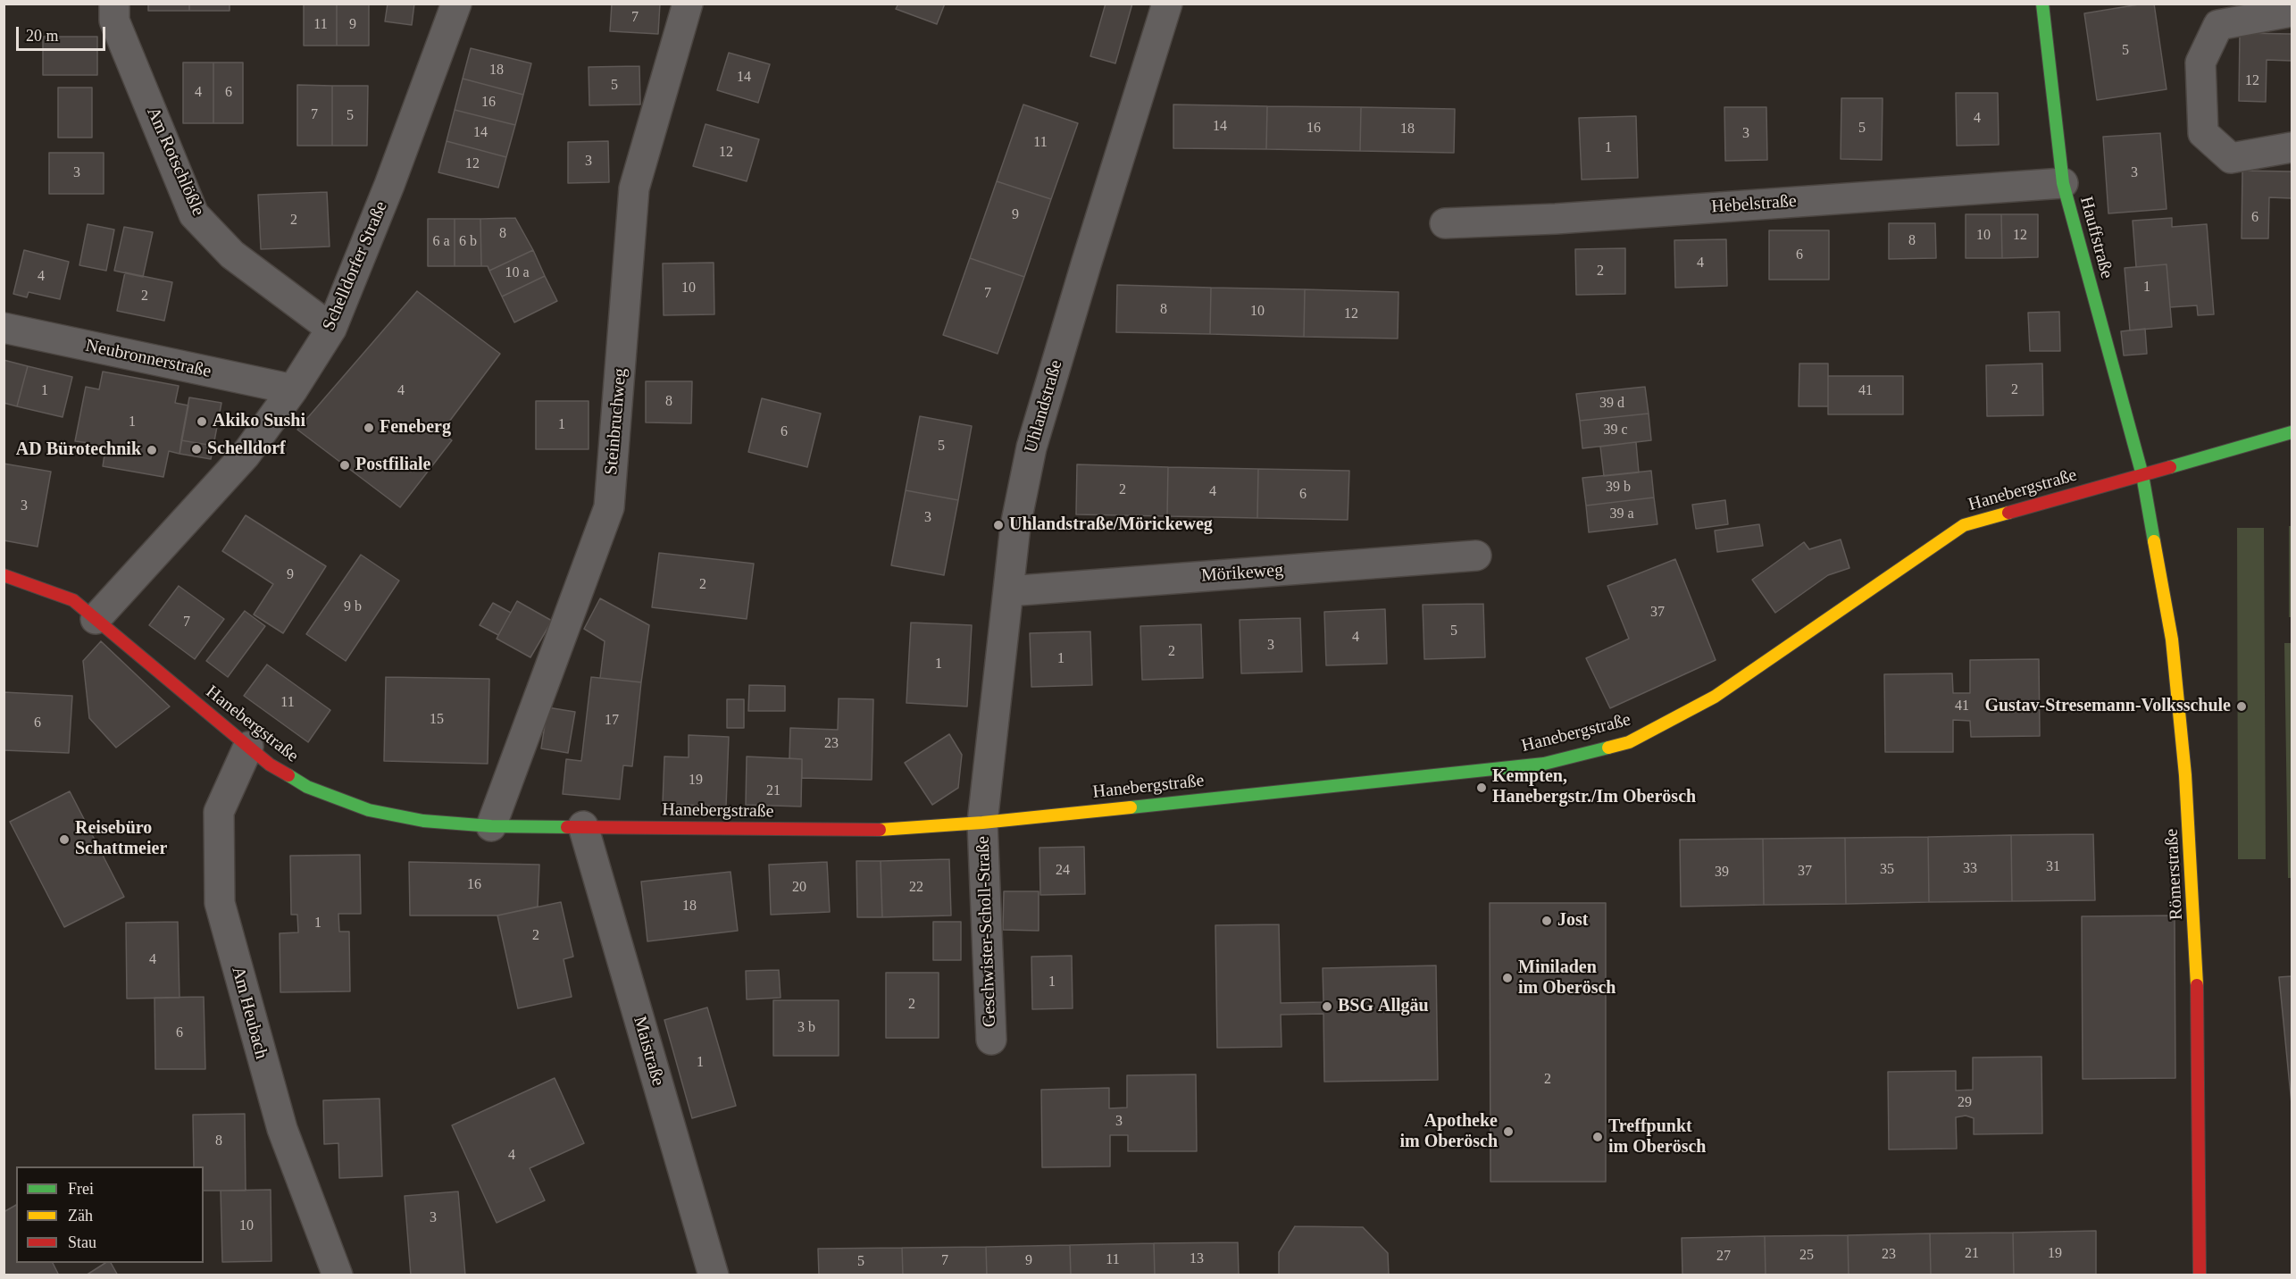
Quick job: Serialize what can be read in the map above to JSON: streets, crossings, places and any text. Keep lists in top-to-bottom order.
{
  "streets": {
    "street": [
      "Am Rotschlößle",
      "Hebelstraße",
      "Hauffstraße",
      "Schelldorfer Straße",
      "Neubronnerstraße",
      "Uhlandstraße",
      "Steinbruchweg",
      "Hanebergstraße",
      "Mörikeweg",
      "Römerstraße",
      "Geschwister-Scholl-Straße",
      "Am Heubach",
      "Maistraße"
    ]
  },
  "crossings": [
    ["Am Rotschlößle", "Schelldorfer Straße"],
    ["Hebelstraße", "Hauffstraße"],
    ["Hauffstraße", "Hanebergstraße"],
    ["Hauffstraße", "Römerstraße"],
    ["Schelldorfer Straße", "Neubronnerstraße"],
    ["Schelldorfer Straße", "Hanebergstraße"],
    ["Uhlandstraße", "Hanebergstraße"],
    ["Uhlandstraße", "Mörikeweg"],
    ["Uhlandstraße", "Geschwister-Scholl-Straße"],
    ["Steinbruchweg", "Hanebergstraße"],
    ["Hanebergstraße", "Römerstraße"],
    ["Hanebergstraße", "Geschwister-Scholl-Straße"],
    ["Hanebergstraße", "Am Heubach"],
    ["Hanebergstraße", "Maistraße"]
  ],
  "places": [
    "Akiko Sushi",
    "Feneberg",
    "Schelldorf",
    "AD Bürotechnik",
    "Postfiliale",
    "Uhlandstraße/Mörickeweg",
    "Gustav-Stresemann-Volksschule",
    "Kempten, Hanebergstr./Im Oberösch",
    "Reisebüro Schattmeier",
    "Jost",
    "Miniladen im Oberösch",
    "BSG Allgäu",
    "Apotheke im Oberösch",
    "Treffpunkt im Oberösch"
  ],
  "house_numbers": [
    "7",
    "11",
    "9",
    "5",
    "18",
    "14",
    "12",
    "5",
    "4",
    "6",
    "16",
    "7",
    "5",
    "4",
    "14",
    "16",
    "5",
    "18",
    "14",
    "3",
    "11",
    "1",
    "12",
    "3",
    "12",
    "3",
    "3",
    "9",
    "6",
    "2",
    "8",
    "10",
    "12",
    "8",
    "6 a",
    "6 b",
    "6",
    "4",
    "2",
    "10 a",
    "4",
    "1",
    "10",
    "7",
    "2",
    "8",
    "10",
    "12",
    "2",
    "1",
    "4",
    "41",
    "8",
    "39 d",
    "1",
    "1",
    "39 c",
    "6",
    "5",
    "39 b",
    "2",
    "4",
    "6",
    "3",
    "39 a",
    "3",
    "9",
    "2",
    "9 b",
    "37",
    "7",
    "5",
    "4",
    "3",
    "2",
    "1",
    "1",
    "11",
    "41",
    "15",
    "17",
    "6",
    "23",
    "19",
    "21",
    "31",
    "33",
    "35",
    "24",
    "37",
    "39",
    "16",
    "20",
    "22",
    "18",
    "1",
    "2",
    "4",
    "1",
    "2",
    "3 b",
    "6",
    "1",
    "2",
    "29",
    "3",
    "8",
    "4",
    "3",
    "10",
    "21",
    "19",
    "23",
    "25",
    "27",
    "13",
    "11",
    "7",
    "9",
    "5"
  ],
  "legend": ["Frei", "Zäh", "Stau"],
  "scale_bar": "20 m"
}
